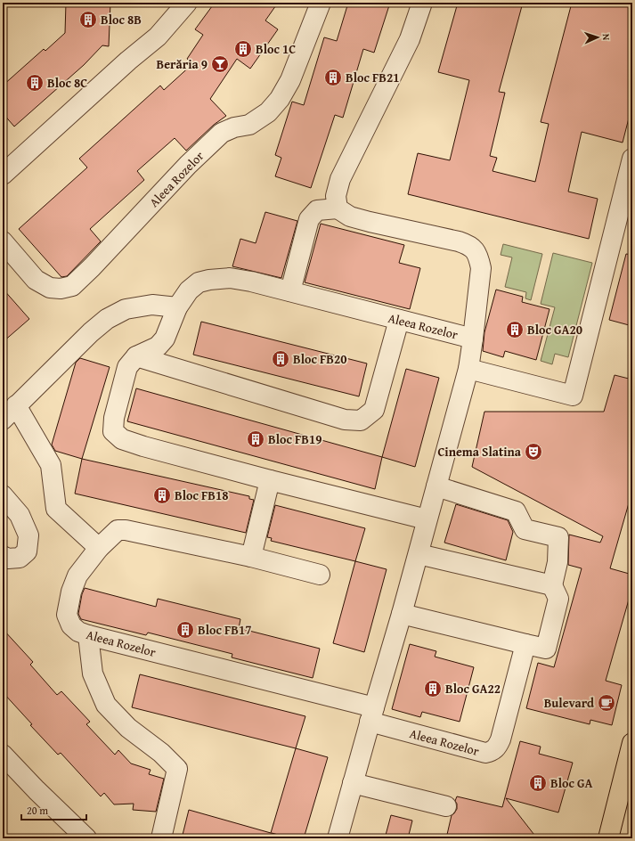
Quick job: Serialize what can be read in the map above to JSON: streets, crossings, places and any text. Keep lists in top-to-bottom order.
{
  "streets": {
    "street": ["Aleea Rozelor"]
  },
  "places": {
    "building": [
      "Bloc 8B",
      "Bloc 1C",
      "Bloc FB21",
      "Bloc 8C",
      "Bloc GA20",
      "Bloc FB20",
      "Bloc FB19",
      "Bloc FB18",
      "Bloc FB17",
      "Bloc GA22",
      "Bloc GA"
    ],
    "bar": ["Berăria 9"],
    "theatre": ["Cinema Slatina"],
    "cafe": ["Bulevard"]
  },
  "scale_bar": "20 m",
  "north": "right"
}
